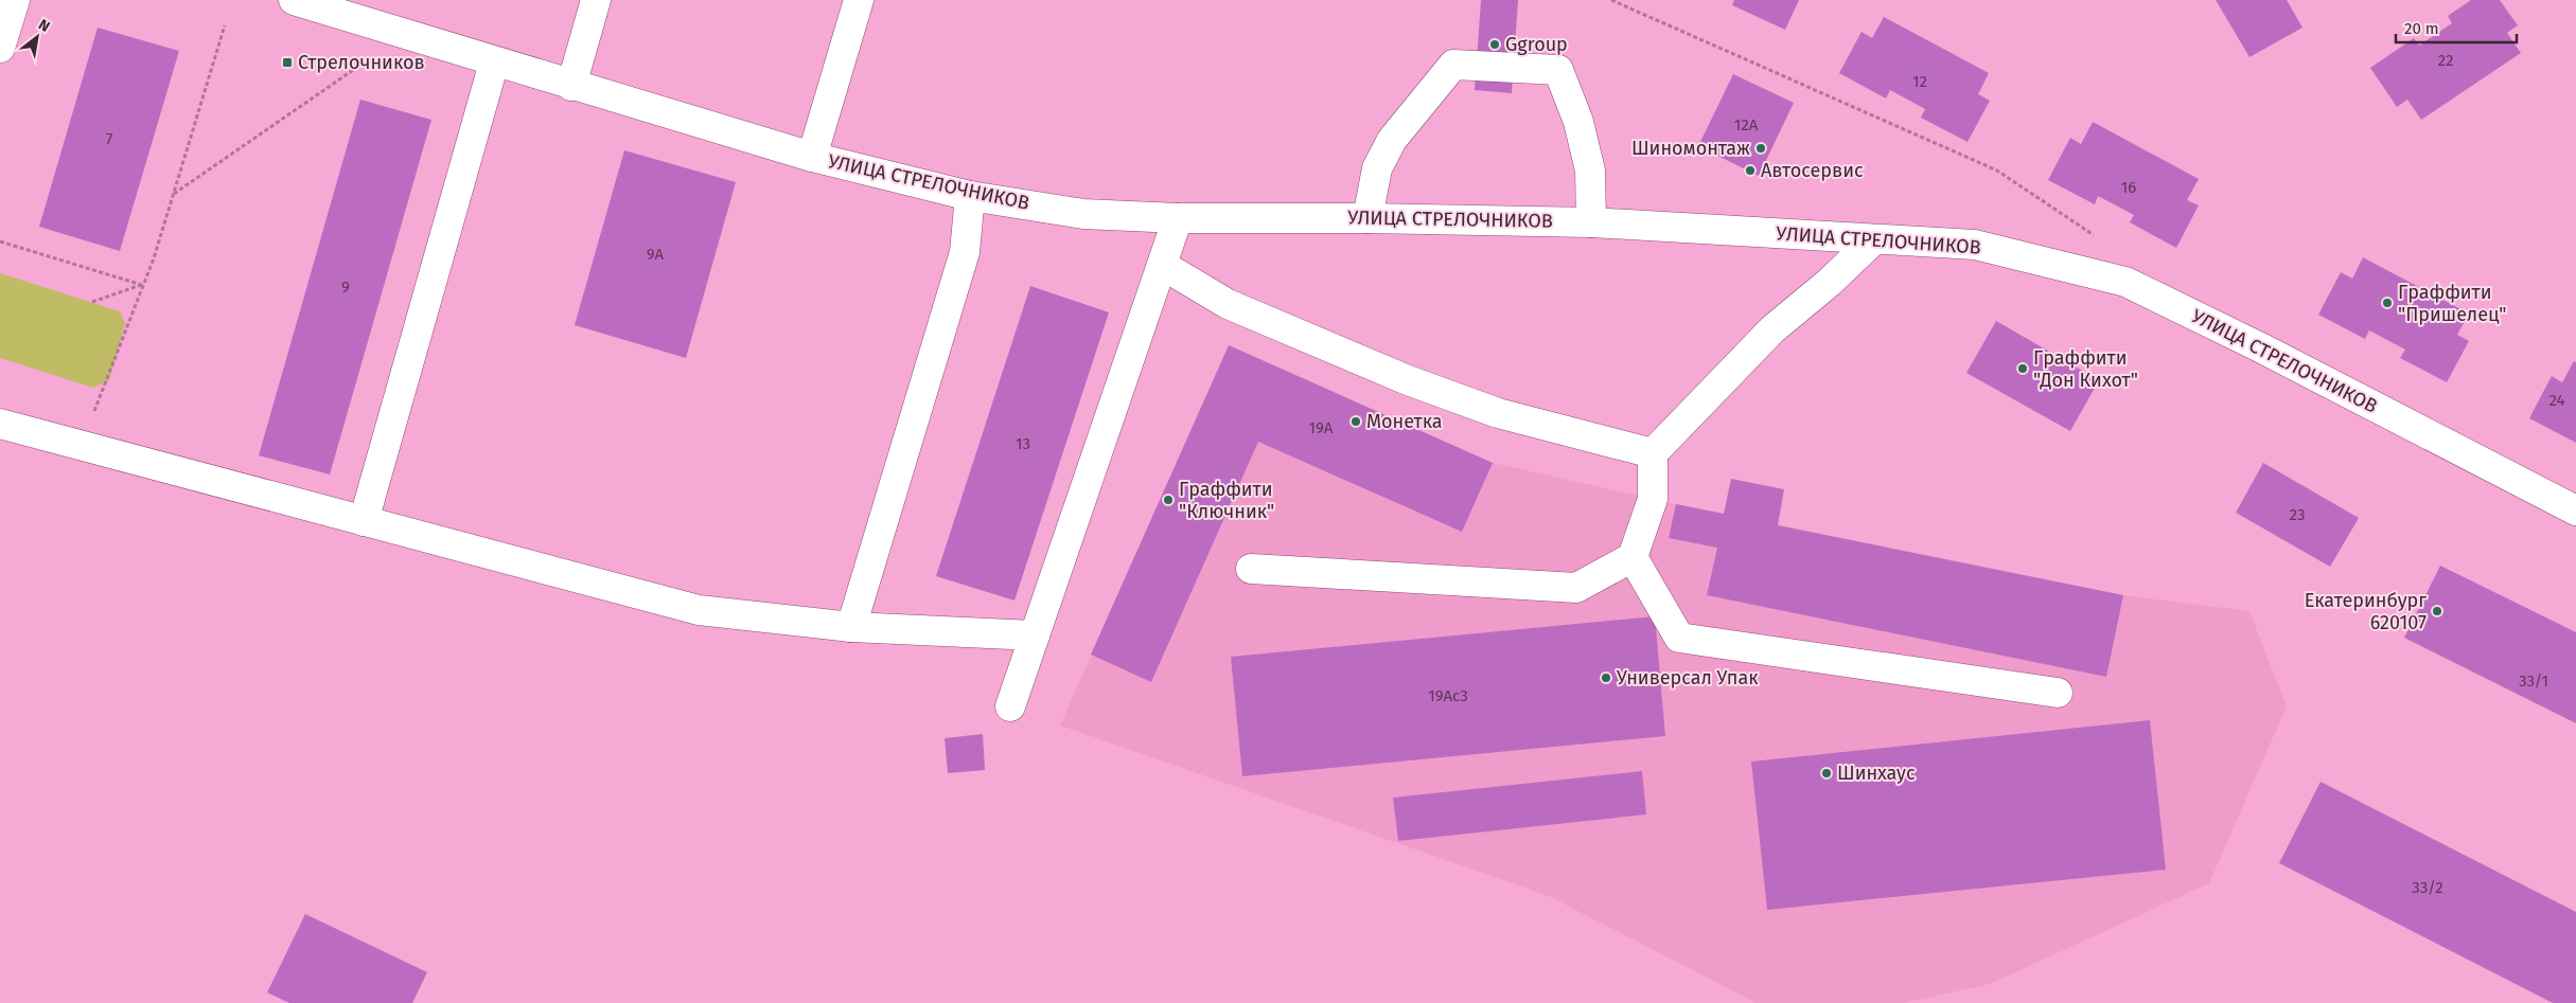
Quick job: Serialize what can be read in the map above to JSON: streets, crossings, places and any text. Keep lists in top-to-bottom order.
{
  "streets": {
    "main road": ["УЛИЦА СТРЕЛОЧНИКОВ"]
  },
  "places": {
    "other": [
      "Ggroup",
      "Шиномонтаж",
      "Автосервис",
      "Граффити \"Пришелец\"",
      "Граффити \"Дон Кихот\"",
      "Монетка",
      "Граффити \"Ключник\"",
      "Екатеринбург 620107",
      "Универсал Упак",
      "Шинхаус"
    ],
    "transit": ["Стрелочников"]
  },
  "house_numbers": [
    "22",
    "12",
    "12А",
    "7",
    "16",
    "9А",
    "9",
    "24",
    "19А",
    "13",
    "23",
    "33/1",
    "19Ас3",
    "33/2"
  ],
  "scale_bar": "20 m",
  "north": "top right"
}
